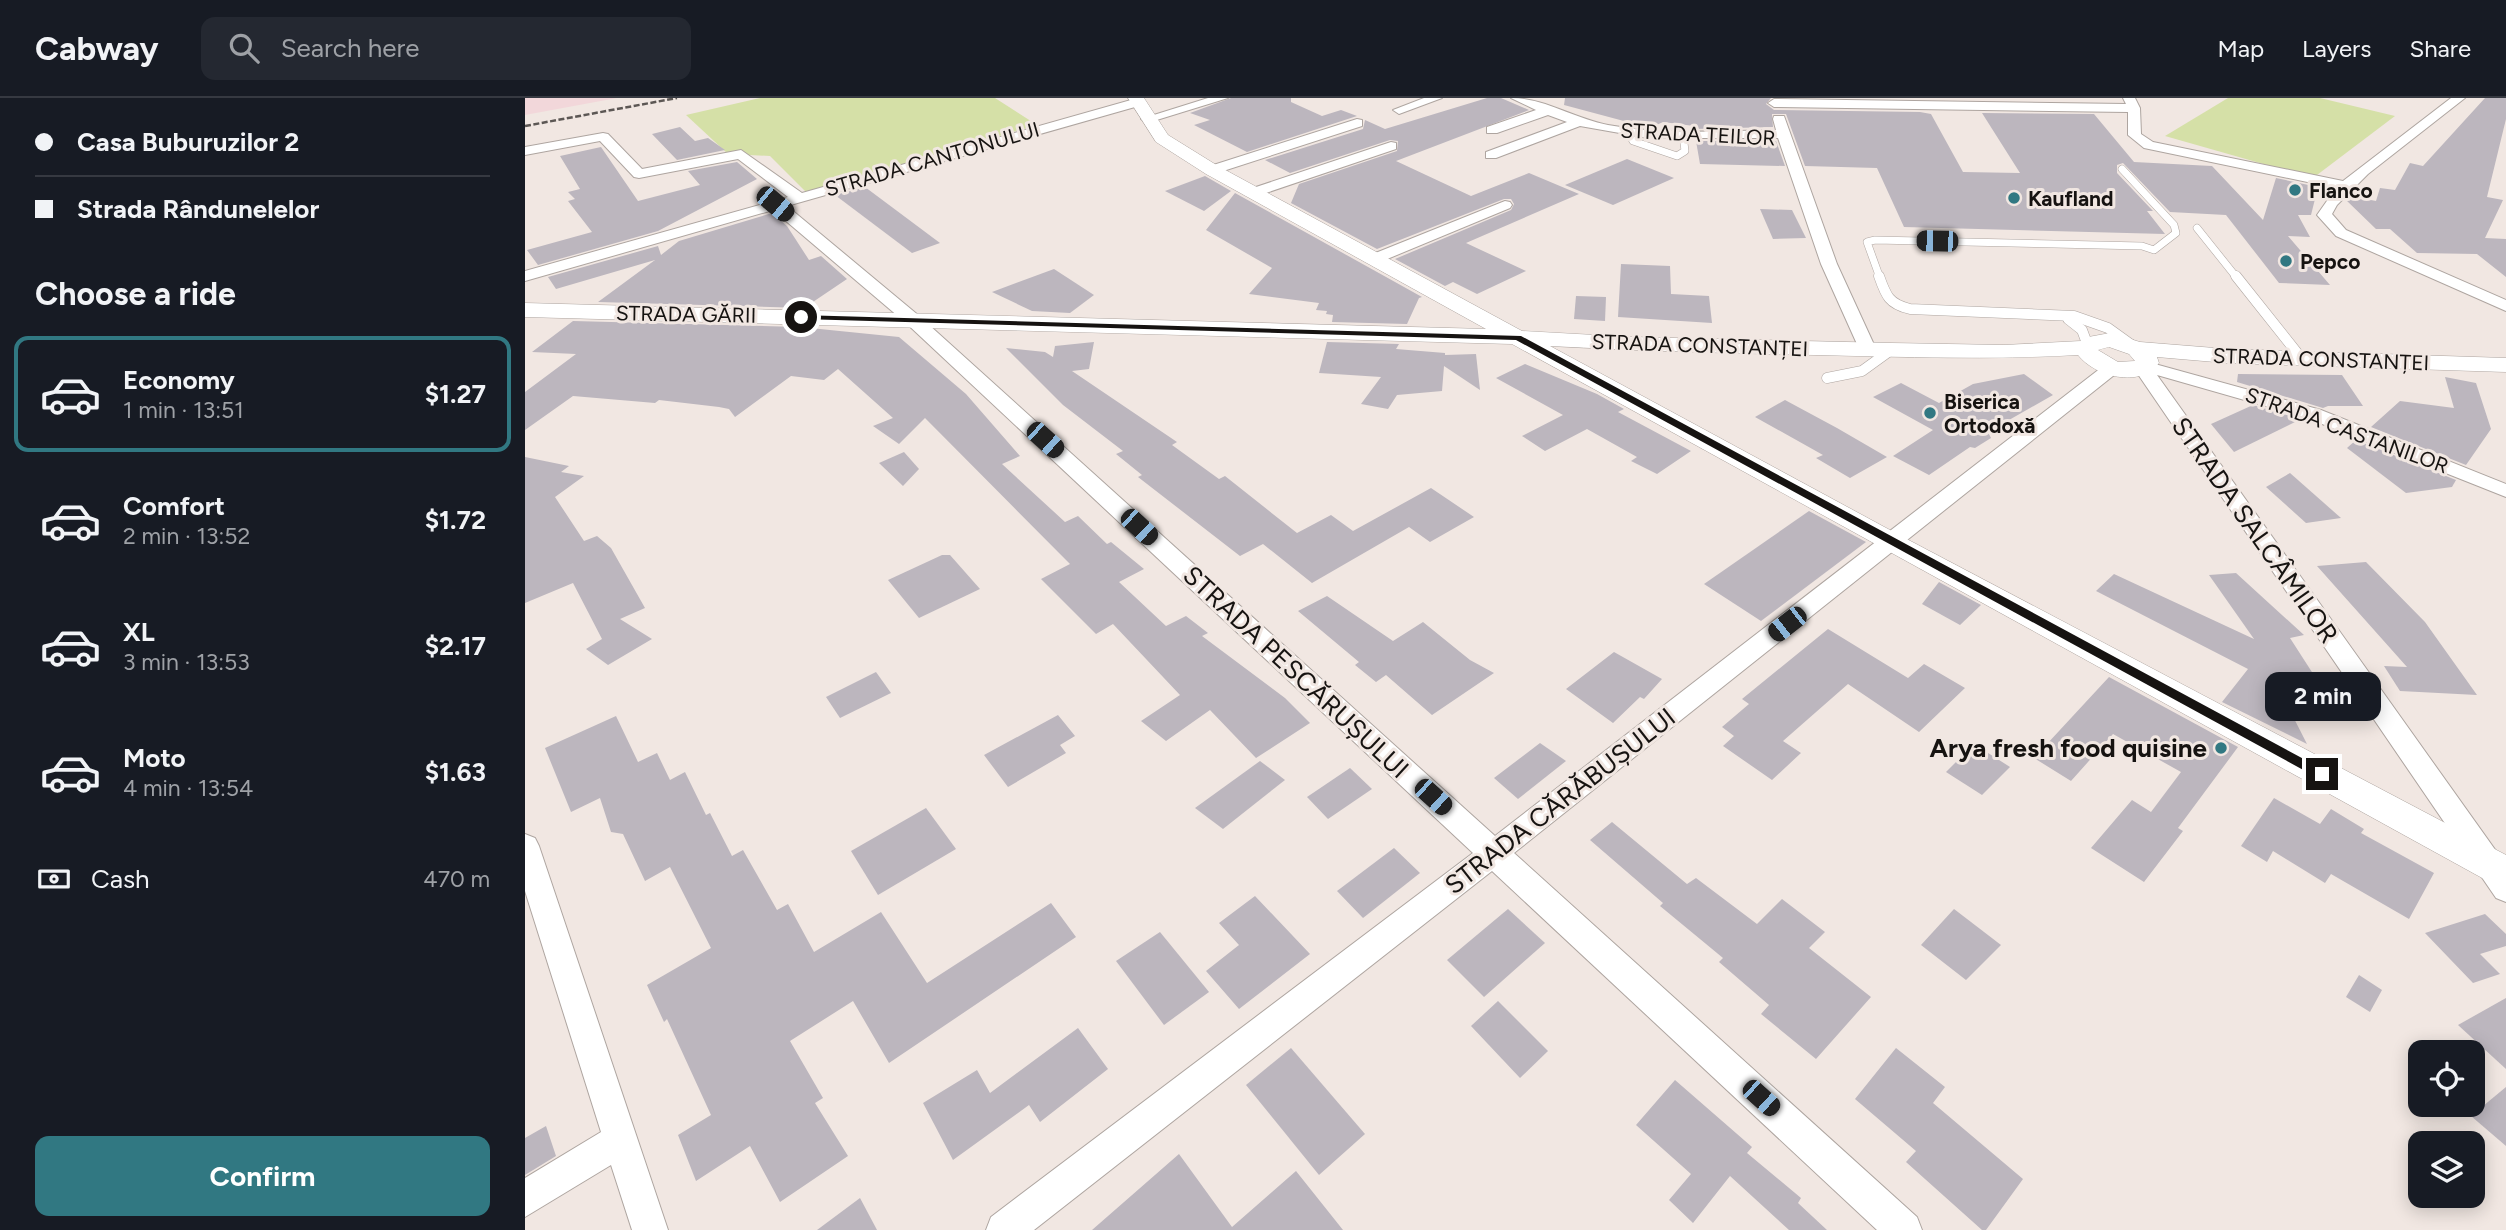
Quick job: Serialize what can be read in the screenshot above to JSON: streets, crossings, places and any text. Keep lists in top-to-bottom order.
{
  "streets": {
    "street": [
      "STRADA TEILOR",
      "STRADA CANTONULUI",
      "STRADA GĂRII",
      "STRADA CONSTANȚEI",
      "STRADA CASTANILOR",
      "STRADA SALCÂMILOR",
      "STRADA PESCĂRUȘULUI",
      "STRADA CĂRĂBUȘULUI"
    ]
  },
  "crossings": [
    ["STRADA TEILOR", "STRADA CONSTANȚEI"],
    ["STRADA CANTONULUI", "STRADA CONSTANȚEI"],
    ["STRADA CANTONULUI", "STRADA PESCĂRUȘULUI"],
    ["STRADA GĂRII", "STRADA CONSTANȚEI"],
    ["STRADA GĂRII", "STRADA PESCĂRUȘULUI"],
    ["STRADA CONSTANȚEI", "STRADA CASTANILOR"],
    ["STRADA CONSTANȚEI", "STRADA SALCÂMILOR"],
    ["STRADA CONSTANȚEI", "STRADA CĂRĂBUȘULUI"],
    ["STRADA CASTANILOR", "STRADA SALCÂMILOR"],
    ["STRADA PESCĂRUȘULUI", "STRADA CĂRĂBUȘULUI"]
  ],
  "places": [
    "Flanco",
    "Kaufland",
    "Pepco",
    "Biserica Ortodoxă",
    "Arya fresh food quisine"
  ],
  "page": {
    "header": "Cabway",
    "search": "Search here",
    "nav": ["Map", "Layers", "Share"],
    "banner": ["Casa Buburuzilor 2", "Strada Rândunelelor"],
    "heading": "Choose a ride",
    "list": [
      {
        "name": "Economy",
        "note": "1 min · 13:51",
        "value": "$1.27"
      },
      {
        "name": "Comfort",
        "note": "2 min · 13:52",
        "value": "$1.72"
      },
      {
        "name": "XL",
        "note": "3 min · 13:53",
        "value": "$2.17"
      },
      {
        "name": "Moto",
        "note": "4 min · 13:54",
        "value": "$1.63"
      }
    ],
    "bubble": "2 min",
    "pay": ["Cash", "470 m"],
    "buttons": "Confirm"
  }
}
